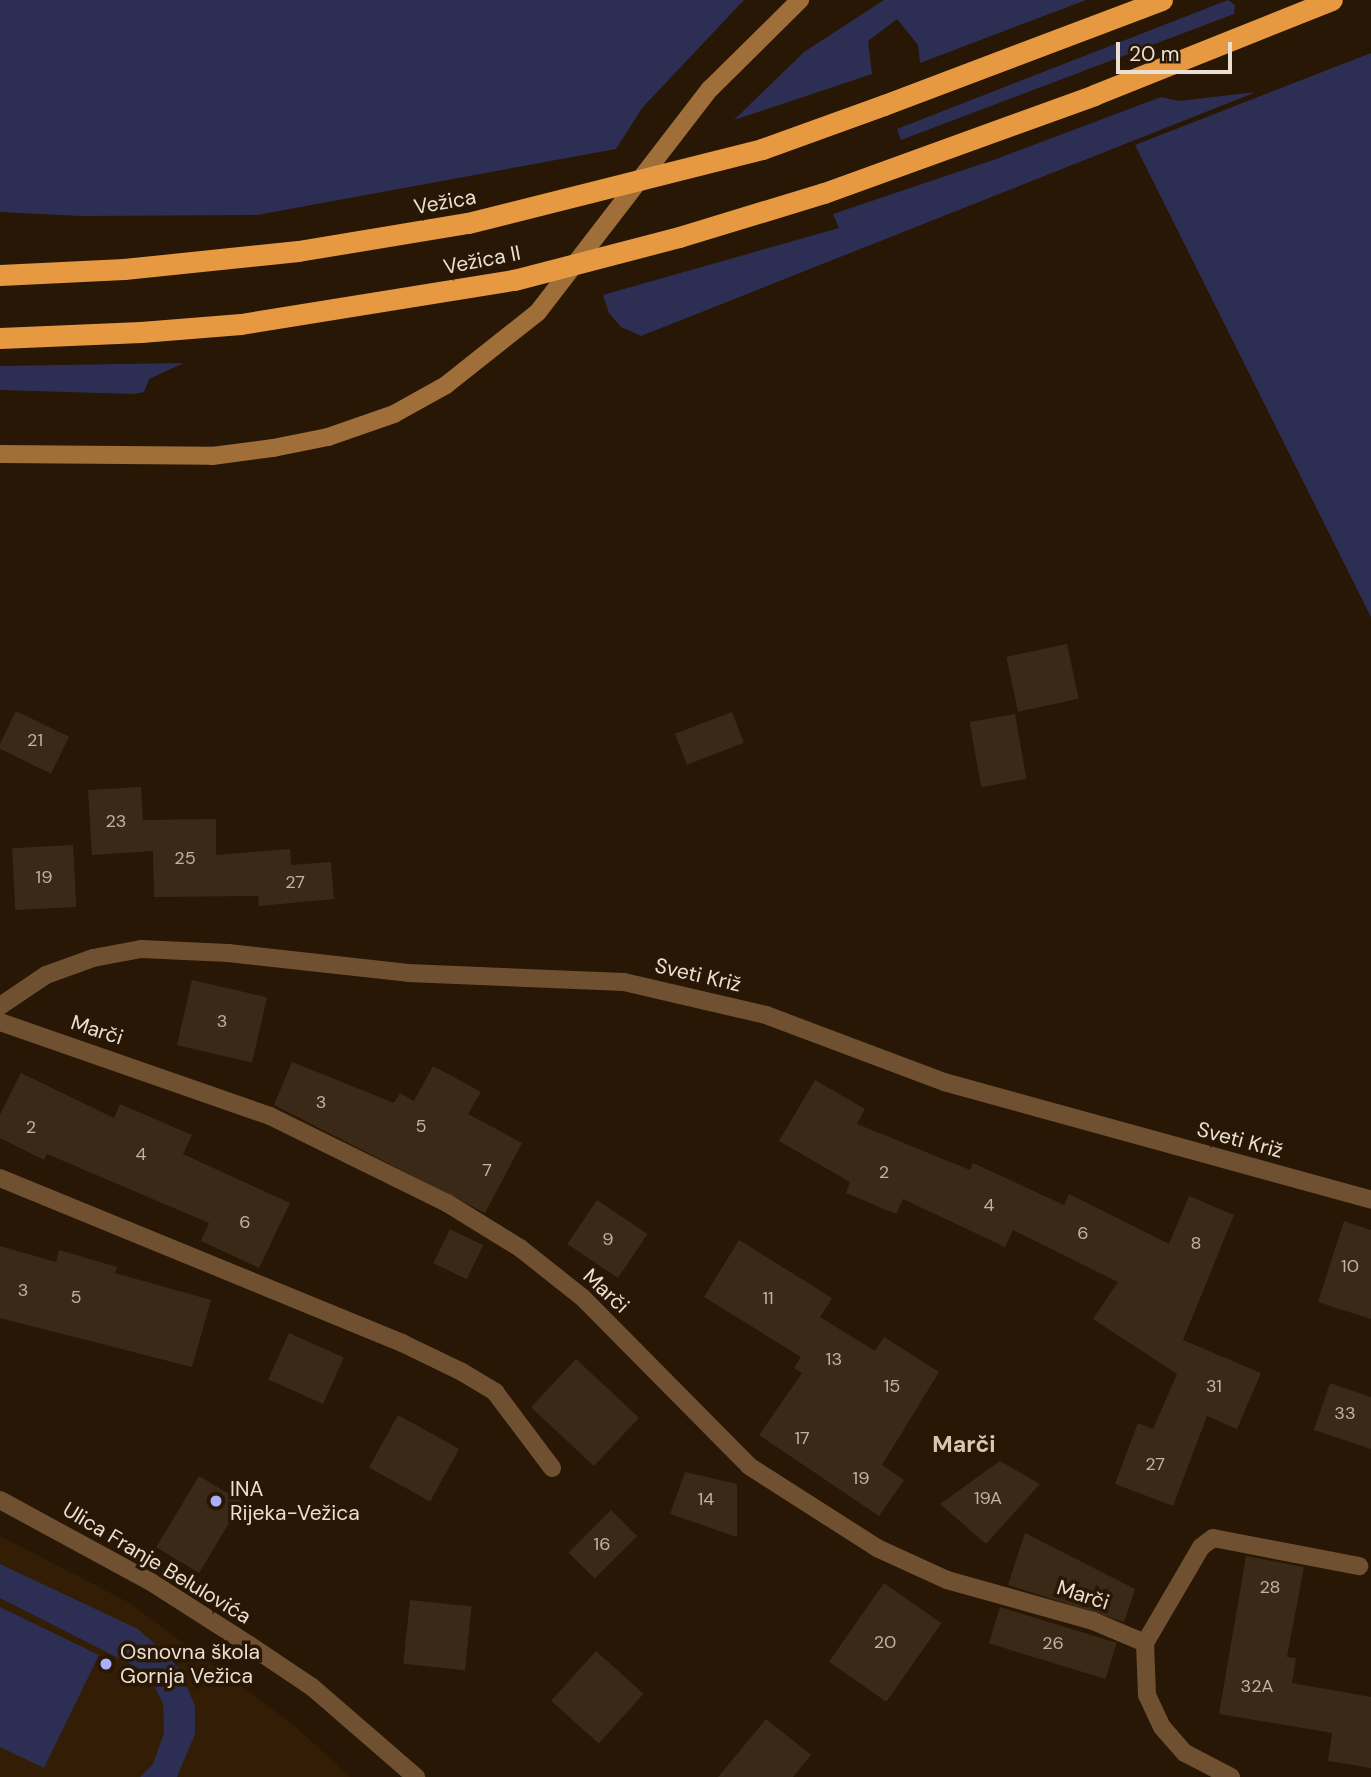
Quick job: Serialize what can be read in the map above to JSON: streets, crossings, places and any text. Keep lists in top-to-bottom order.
{
  "streets": {
    "highway": ["Vežica", "Vežica II"],
    "street": ["Sveti Križ", "Marči", "Ulica Franje Belulovića"]
  },
  "districts": ["Marči"],
  "places": ["INA Rijeka-Vežica", "Osnovna škola Gornja Vežica"],
  "house_numbers": [
    "21",
    "23",
    "25",
    "19",
    "27",
    "3",
    "3",
    "5",
    "2",
    "4",
    "7",
    "2",
    "4",
    "6",
    "6",
    "9",
    "8",
    "10",
    "3",
    "5",
    "11",
    "13",
    "15",
    "31",
    "33",
    "17",
    "27",
    "19",
    "19A",
    "14",
    "16",
    "28",
    "20",
    "26",
    "32A"
  ],
  "scale_bar": "20 m"
}
